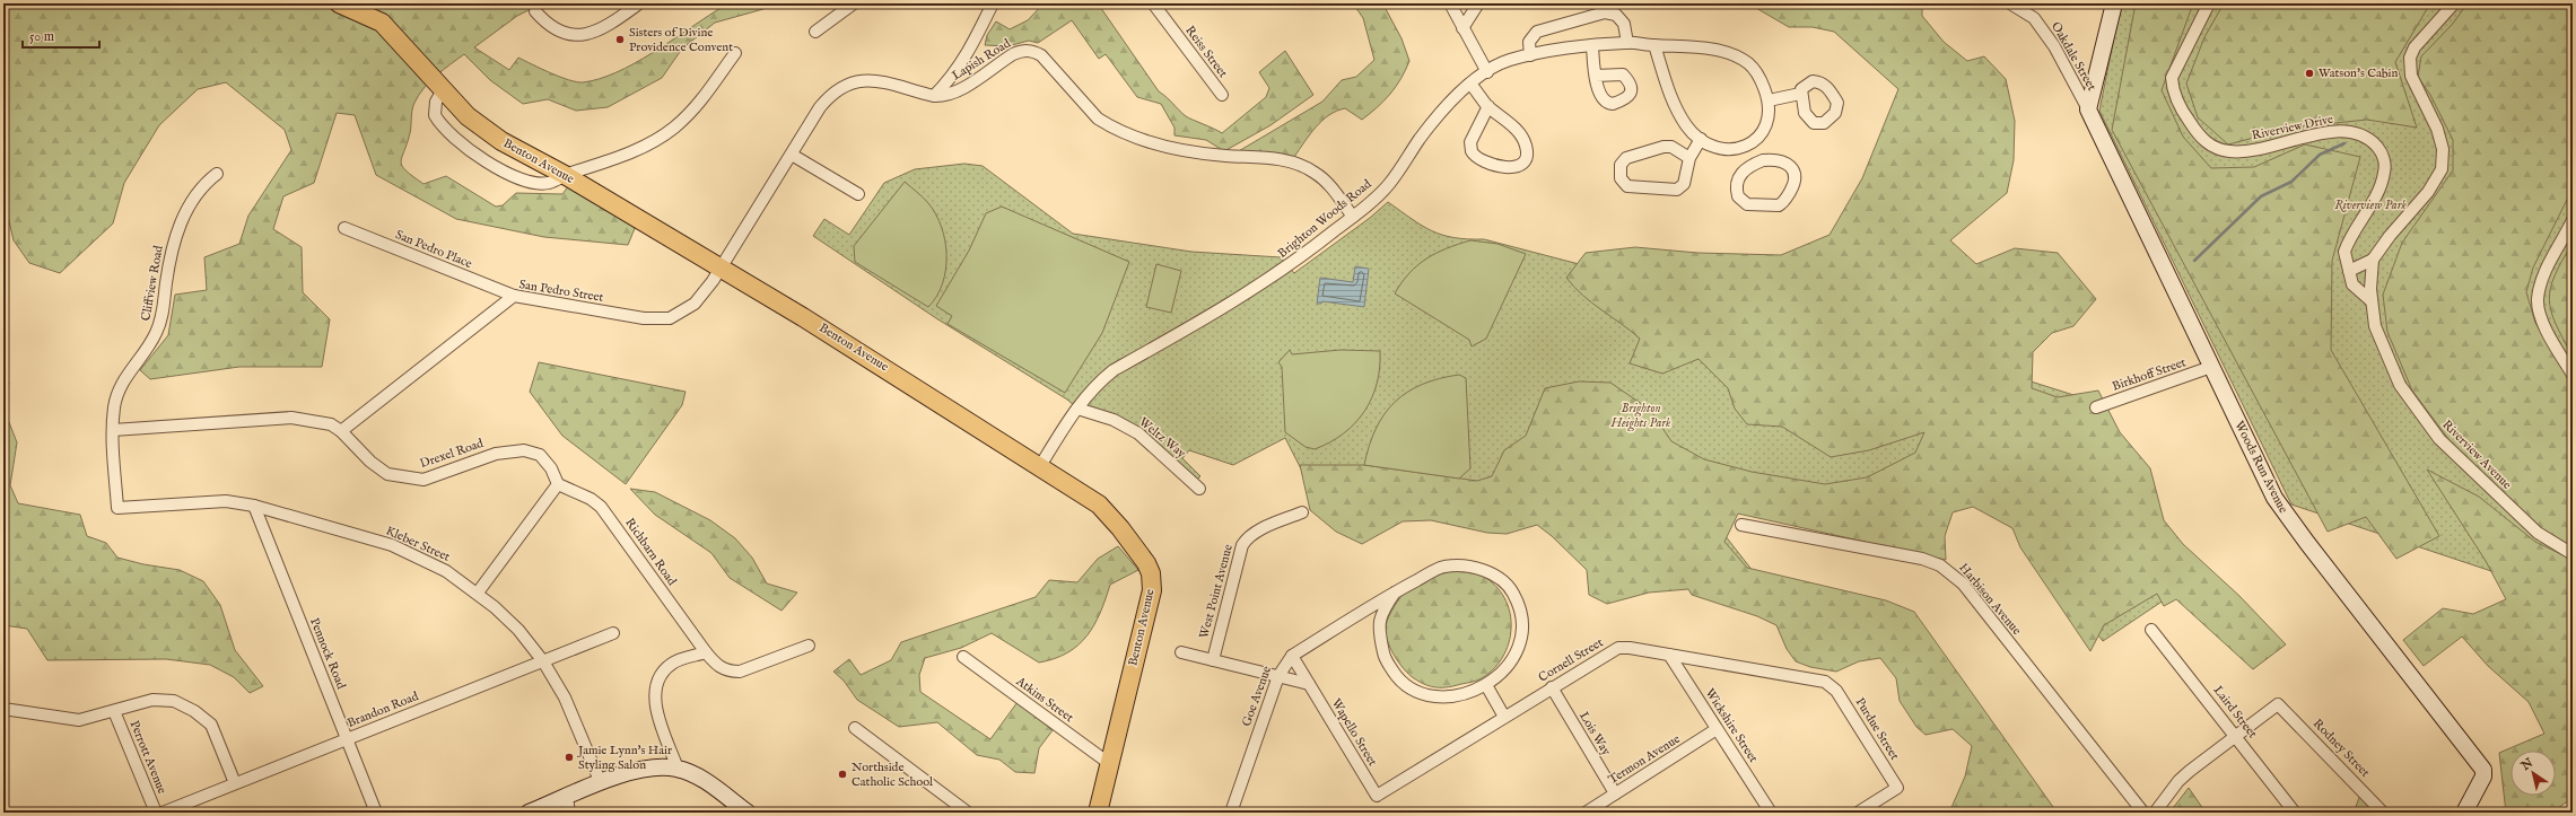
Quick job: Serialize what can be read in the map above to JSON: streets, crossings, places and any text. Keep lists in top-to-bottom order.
{
  "streets": {
    "main road": ["Benton Avenue"],
    "street": [
      "Reiss Street",
      "Oakdale Street",
      "Lapish Road",
      "Riverview Drive",
      "Brighton Woods Road",
      "San Pedro Place",
      "Cliffview Road",
      "San Pedro Street",
      "Birkhoff Street",
      "Weltz Way",
      "Drexel Road",
      "Riverview Avenue",
      "Woods Run Avenue",
      "Kleber Street",
      "Richbarn Road",
      "West Point Avenue",
      "Harbison Avenue",
      "Pennock Road",
      "Cornell Street",
      "Goe Avenue",
      "Atkins Street",
      "Brandon Road",
      "Laird Street",
      "Wickshire Street",
      "Purdue Street",
      "Wapello Street",
      "Lois Way",
      "Rodney Street",
      "Perrott Avenue",
      "Termon Avenue"
    ]
  },
  "crossings": [
    ["Oakdale Street", "Woods Run Avenue"],
    ["Lapish Road", "Benton Avenue"],
    ["Lapish Road", "Brighton Woods Road"],
    ["Lapish Road", "San Pedro Street"],
    ["Benton Avenue", "Brighton Woods Road"],
    ["Benton Avenue", "San Pedro Street"],
    ["Benton Avenue", "Atkins Street"],
    ["Brighton Woods Road", "Weltz Way"],
    ["San Pedro Place", "San Pedro Street"],
    ["Cliffview Road", "Drexel Road"],
    ["Cliffview Road", "Kleber Street"],
    ["San Pedro Street", "Drexel Road"],
    ["Birkhoff Street", "Woods Run Avenue"],
    ["Drexel Road", "Richbarn Road"],
    ["Kleber Street", "Pennock Road"],
    ["Kleber Street", "Brandon Road"],
    ["Pennock Road", "Brandon Road"],
    ["Cornell Street", "Wickshire Street"],
    ["Cornell Street", "Purdue Street"],
    ["Cornell Street", "Wapello Street"],
    ["Cornell Street", "Lois Way"],
    ["Goe Avenue", "Wapello Street"],
    ["Laird Street", "Rodney Street"],
    ["Wickshire Street", "Termon Avenue"],
    ["Lois Way", "Termon Avenue"]
  ],
  "parks": ["Riverview Park", "Brighton Heights Park"],
  "places": [
    "Sisters of Divine Providence Convent",
    "Watson's Cabin",
    "Jamie Lynn's Hair Styling Salon",
    "Northside Catholic School"
  ],
  "scale_bar": "50 m",
  "north": "top left"
}
